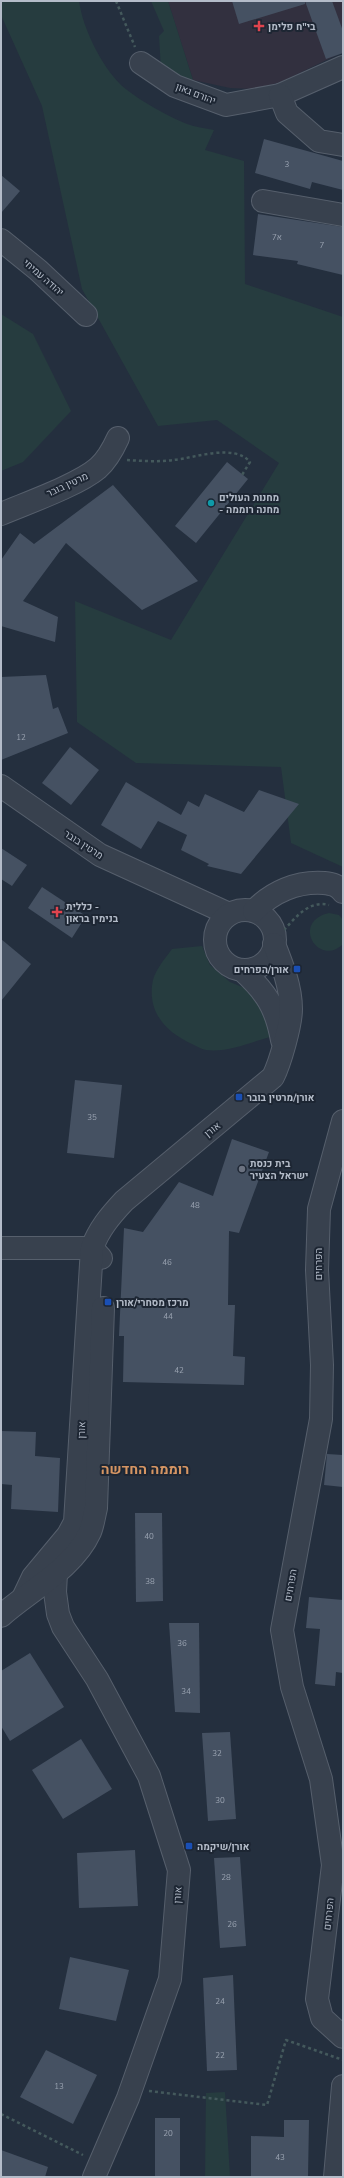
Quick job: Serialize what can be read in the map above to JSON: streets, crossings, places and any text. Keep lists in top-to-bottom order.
{
  "streets": {
    "street": [
      "יהורם גאון",
      "יהודה עמיחי",
      "מרטין בובר",
      "אורן",
      "הפרחים"
    ]
  },
  "crossings": [
    ["מרטין בובר", "אורן"]
  ],
  "districts": ["רוממה החדשה"],
  "places": {
    "health": ["בי\"ח פלימן", "כללית - בנימין בראון"],
    "other": ["מחנות העולים - מחנה רוממה", "בית כנסת ישראל הצעיר"],
    "transit": [
      "אורן/הפרחים",
      "אורן/מרטין בובר",
      "מרכז מסחרי/אורן",
      "אורן/שיקמה"
    ]
  },
  "house_numbers": [
    "3",
    "7א",
    "7",
    "12",
    "35",
    "48",
    "46",
    "44",
    "42",
    "40",
    "38",
    "36",
    "34",
    "32",
    "30",
    "28",
    "26",
    "24",
    "22",
    "13",
    "20",
    "43"
  ]
}
